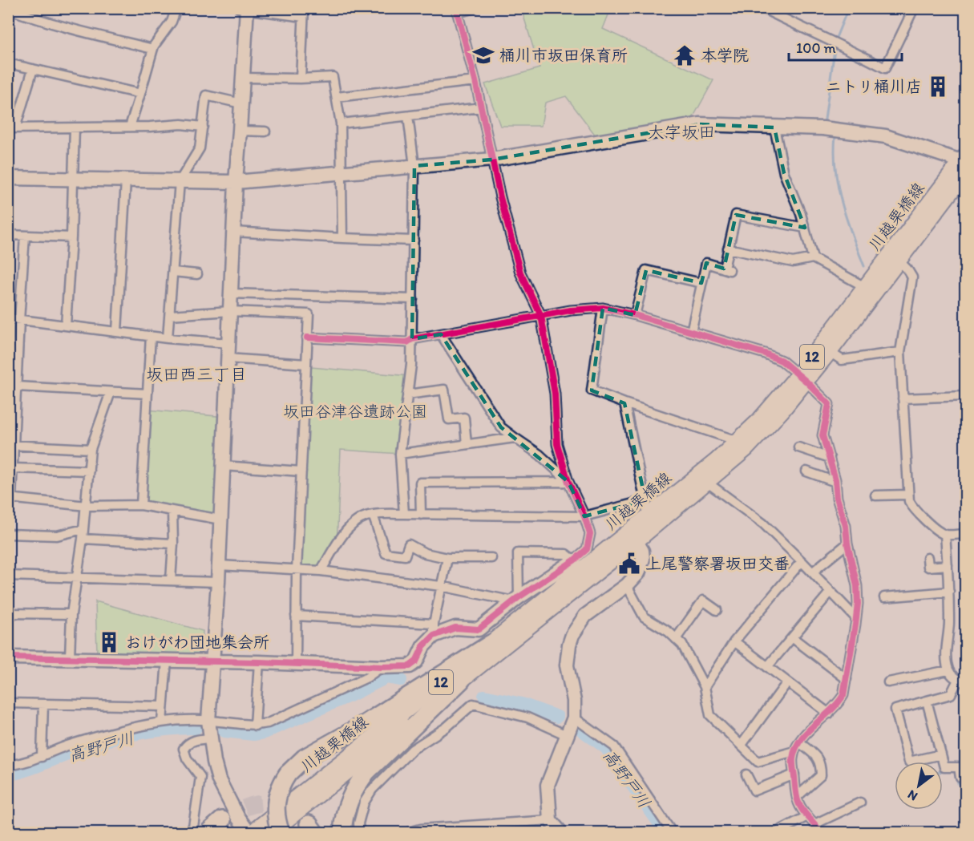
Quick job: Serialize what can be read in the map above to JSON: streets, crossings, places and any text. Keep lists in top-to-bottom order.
{
  "streets": {
    "main road": ["川越栗橋線", "12"]
  },
  "districts": ["大字坂田", "坂田西三丁目"],
  "water": ["高野戸川"],
  "parks": ["坂田谷津谷遺跡公園"],
  "places": {
    "school or university": ["桶川市坂田保育所"],
    "temple": ["本学院"],
    "building": ["ニトリ桶川店", "おけがわ団地集会所"],
    "public building": ["上尾警察署坂田交番"]
  },
  "scale_bar": "100 m",
  "north": "bottom left"
}
